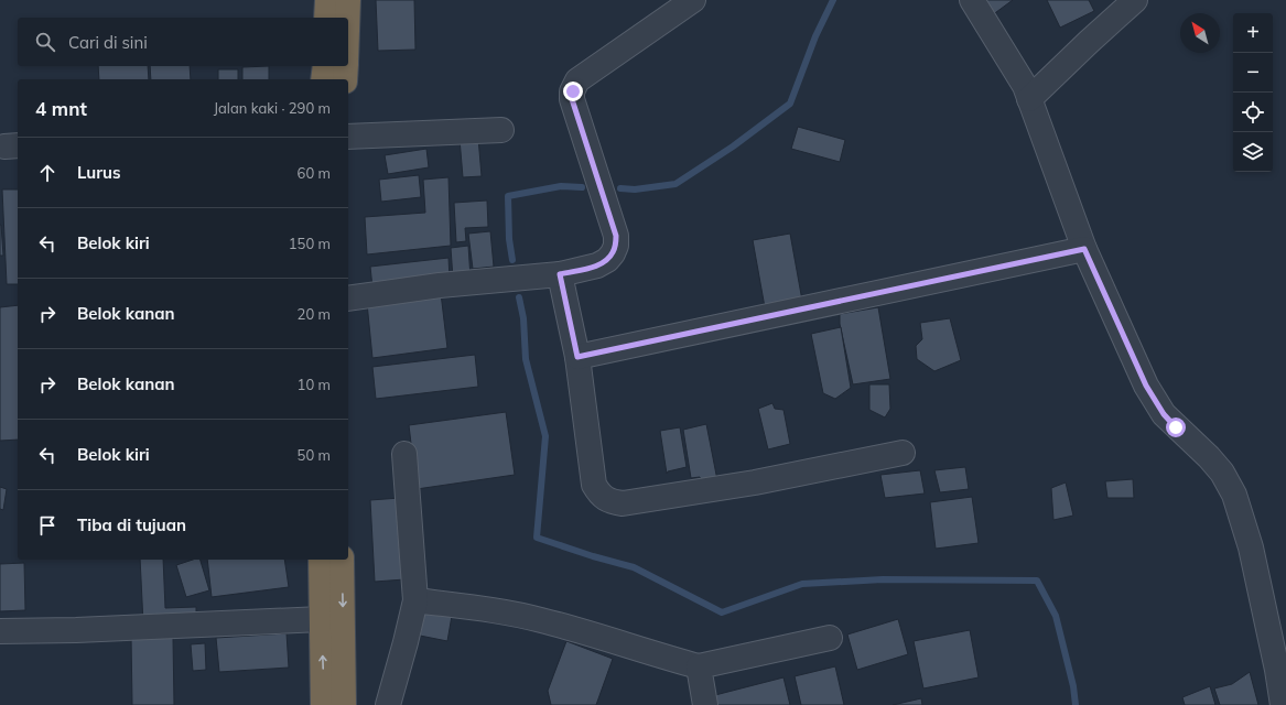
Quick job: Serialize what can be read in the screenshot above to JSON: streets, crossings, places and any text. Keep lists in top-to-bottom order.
{
  "north": "top left",
  "page": {
    "map_buttons": ["+", "−"],
    "search": "Cari di sini",
    "heading": ["4 mnt", "Jalan kaki · 290 m"],
    "list": [
      ["Lurus", "60 m"],
      ["Belok kiri", "150 m"],
      ["Belok kanan", "20 m"],
      ["Belok kanan", "10 m"],
      ["Belok kiri", "50 m"],
      "Tiba di tujuan"
    ]
  }
}
